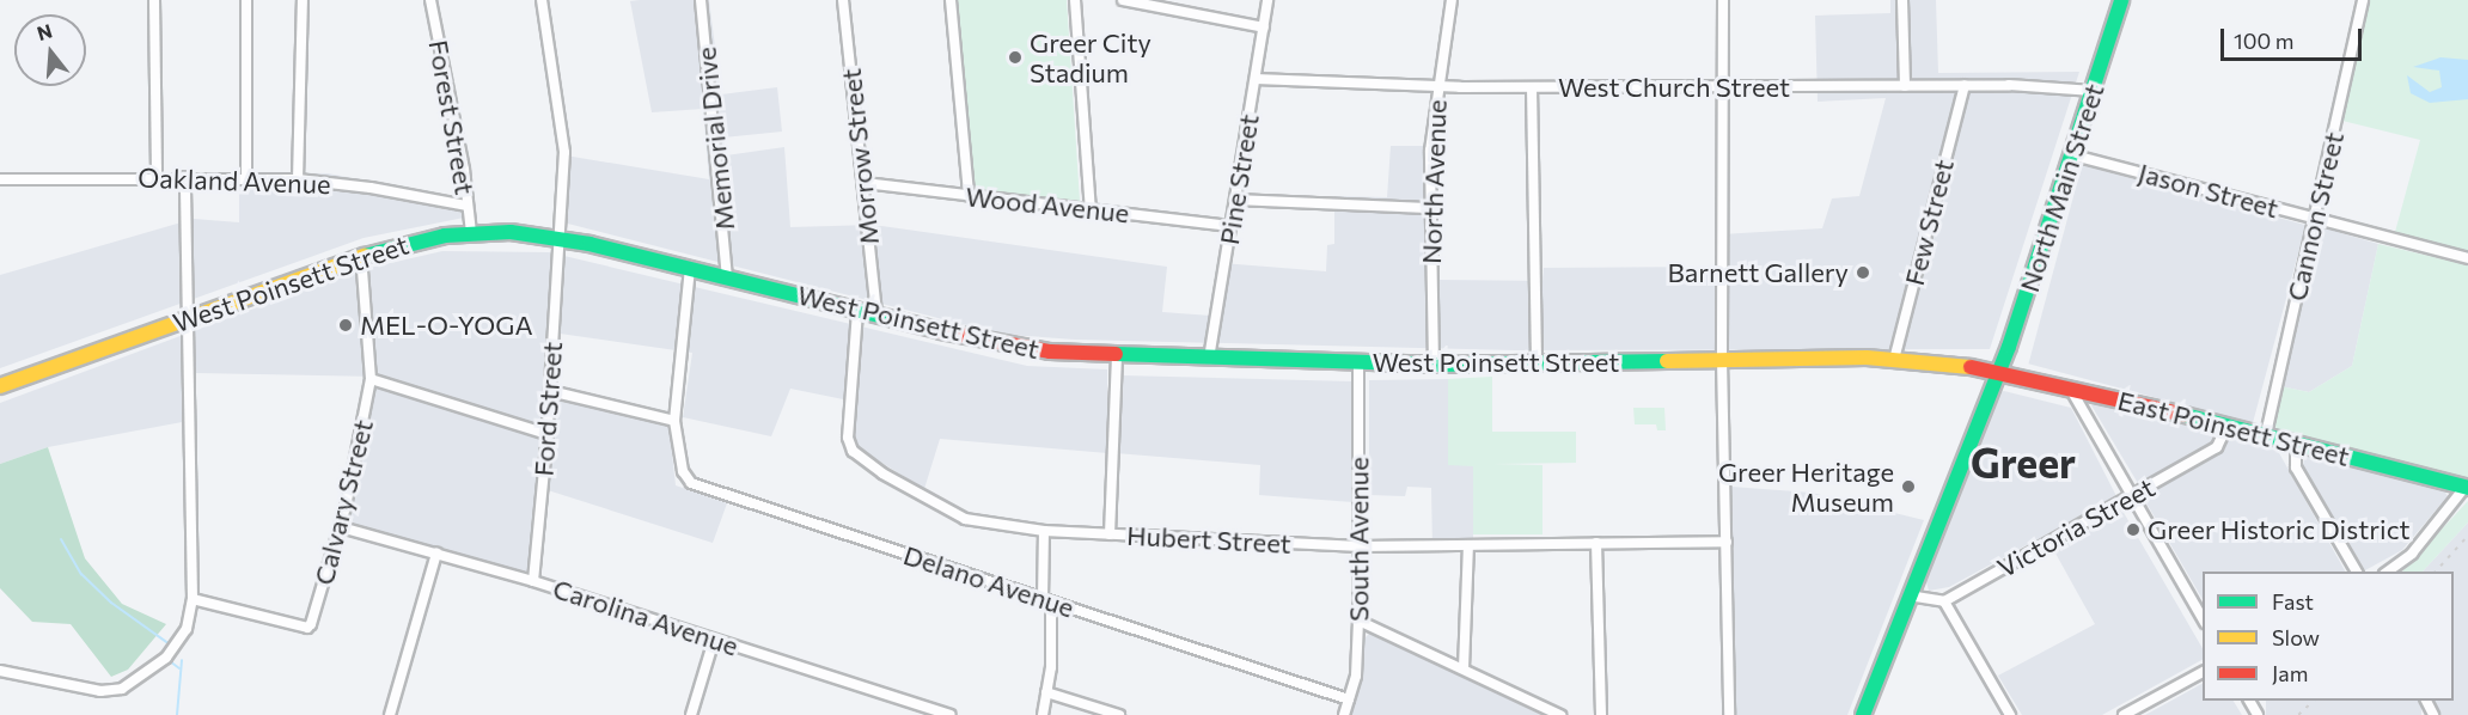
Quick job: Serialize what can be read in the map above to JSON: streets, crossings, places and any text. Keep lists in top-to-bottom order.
{
  "streets": {
    "main road": ["North Main Street", "West Poinsett Street", "East Poinsett Street"],
    "street": [
      "West Church Street",
      "Forest Street",
      "Memorial Drive",
      "Morrow Street",
      "Pine Street",
      "Oakland Avenue",
      "North Avenue",
      "Jason Street",
      "Wood Avenue",
      "Cannon Street",
      "Few Street",
      "Ford Street",
      "Calvary Street",
      "Victoria Street",
      "Hubert Street",
      "South Avenue",
      "Delano Avenue",
      "Carolina Avenue"
    ]
  },
  "crossings": [
    ["West Church Street", "Pine Street"],
    ["West Church Street", "North Avenue"],
    ["West Church Street", "North Main Street"],
    ["West Church Street", "Few Street"],
    ["Forest Street", "Oakland Avenue"],
    ["Forest Street", "West Poinsett Street"],
    ["Memorial Drive", "West Poinsett Street"],
    ["Morrow Street", "Wood Avenue"],
    ["Morrow Street", "West Poinsett Street"],
    ["Pine Street", "Wood Avenue"],
    ["Pine Street", "West Poinsett Street"],
    ["North Avenue", "West Poinsett Street"],
    ["North Main Street", "Jason Street"],
    ["North Main Street", "West Poinsett Street"],
    ["North Main Street", "East Poinsett Street"],
    ["Jason Street", "Cannon Street"],
    ["Cannon Street", "East Poinsett Street"],
    ["Few Street", "West Poinsett Street"],
    ["West Poinsett Street", "Ford Street"],
    ["West Poinsett Street", "East Poinsett Street"],
    ["West Poinsett Street", "Calvary Street"],
    ["West Poinsett Street", "Hubert Street"],
    ["West Poinsett Street", "South Avenue"],
    ["Ford Street", "Carolina Avenue"],
    ["East Poinsett Street", "Victoria Street"],
    ["Calvary Street", "Carolina Avenue"],
    ["Hubert Street", "South Avenue"],
    ["South Avenue", "Delano Avenue"]
  ],
  "districts": ["Greer"],
  "places": [
    "Greer City Stadium",
    "Barnett Gallery",
    "MEL-O-YOGA",
    "Greer Heritage Museum",
    "Greer Historic District"
  ],
  "legend": ["Fast", "Slow", "Jam"],
  "scale_bar": "100 m",
  "north": "top"
}
